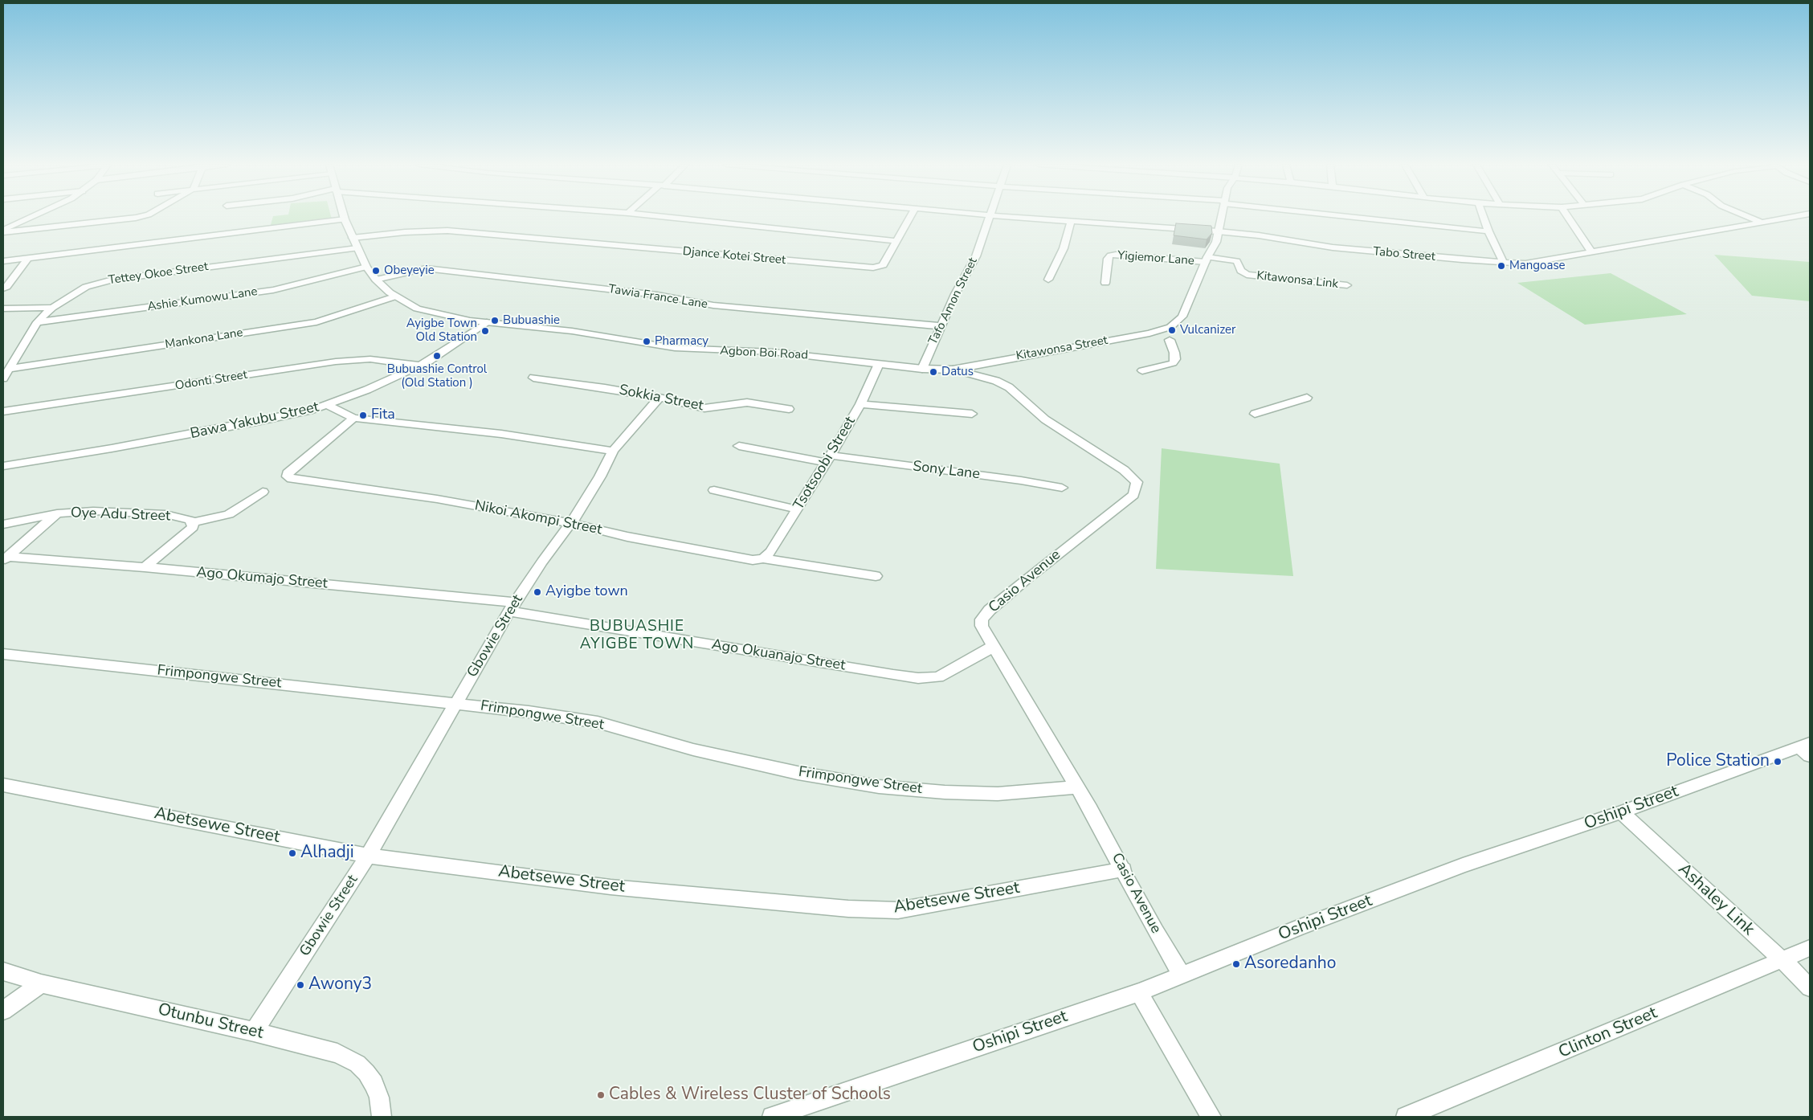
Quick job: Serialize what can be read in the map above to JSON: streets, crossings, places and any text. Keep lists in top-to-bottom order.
{
  "streets": {
    "street": [
      "Tabo Street",
      "Djance Kotei Street",
      "Yigiemor Lane",
      "Tettey Okoe Street",
      "Kitawonsa Link",
      "Tawia France Lane",
      "Ashie Kumowu Lane",
      "Tafo Amon Street",
      "Mankona Lane",
      "Kitawonsa Street",
      "Agbon Boi Road",
      "Odonti Street",
      "Sokkia Street",
      "Bawa Yakubu Street",
      "Tsotsoobi Street",
      "Sony Lane",
      "Oye Adu Street",
      "Nikoi Akompi Street",
      "Ago Okumajo Street",
      "Casio Avenue",
      "Gbowie Street",
      "Ago Okuanajo Street",
      "Frimpongwe Street",
      "Oshipi Street",
      "Abetsewe Street",
      "Ashaley Link",
      "Otunbu Street",
      "Clinton Street"
    ]
  },
  "crossings": [
    ["Djance Kotei Street", "Agbon Boi Road"],
    ["Yigiemor Lane", "Kitawonsa Link"],
    ["Yigiemor Lane", "Kitawonsa Street"],
    ["Tettey Okoe Street", "Ashie Kumowu Lane"],
    ["Tettey Okoe Street", "Mankona Lane"],
    ["Tettey Okoe Street", "Agbon Boi Road"],
    ["Kitawonsa Link", "Kitawonsa Street"],
    ["Tawia France Lane", "Tafo Amon Street"],
    ["Tawia France Lane", "Agbon Boi Road"],
    ["Ashie Kumowu Lane", "Agbon Boi Road"],
    ["Tafo Amon Street", "Agbon Boi Road"],
    ["Mankona Lane", "Agbon Boi Road"],
    ["Kitawonsa Street", "Agbon Boi Road"],
    ["Kitawonsa Street", "Casio Avenue"],
    ["Agbon Boi Road", "Bawa Yakubu Street"],
    ["Agbon Boi Road", "Tsotsoobi Street"],
    ["Agbon Boi Road", "Casio Avenue"],
    ["Odonti Street", "Bawa Yakubu Street"],
    ["Sokkia Street", "Gbowie Street"],
    ["Tsotsoobi Street", "Sony Lane"],
    ["Tsotsoobi Street", "Nikoi Akompi Street"],
    ["Oye Adu Street", "Ago Okumajo Street"],
    ["Nikoi Akompi Street", "Gbowie Street"],
    ["Ago Okumajo Street", "Gbowie Street"],
    ["Ago Okumajo Street", "Ago Okuanajo Street"],
    ["Casio Avenue", "Ago Okuanajo Street"],
    ["Casio Avenue", "Frimpongwe Street"],
    ["Casio Avenue", "Oshipi Street"],
    ["Casio Avenue", "Abetsewe Street"],
    ["Gbowie Street", "Ago Okuanajo Street"],
    ["Gbowie Street", "Frimpongwe Street"],
    ["Gbowie Street", "Abetsewe Street"],
    ["Gbowie Street", "Otunbu Street"],
    ["Oshipi Street", "Ashaley Link"],
    ["Ashaley Link", "Clinton Street"]
  ],
  "districts": ["BUBUASHIE AYIGBE TOWN"],
  "places": [
    "Mangoase",
    "Obeyeyie",
    "Bubuashie",
    "Vulcanizer",
    "Ayigbe Town Old Station",
    "Pharmacy",
    "Bubuashie Control (Old Station )",
    "Datus",
    "Fita",
    "Ayigbe town",
    "Police Station",
    "Alhadji",
    "Asoredanho",
    "Awony3",
    "Cables & Wireless Cluster of Schools"
  ]
}
